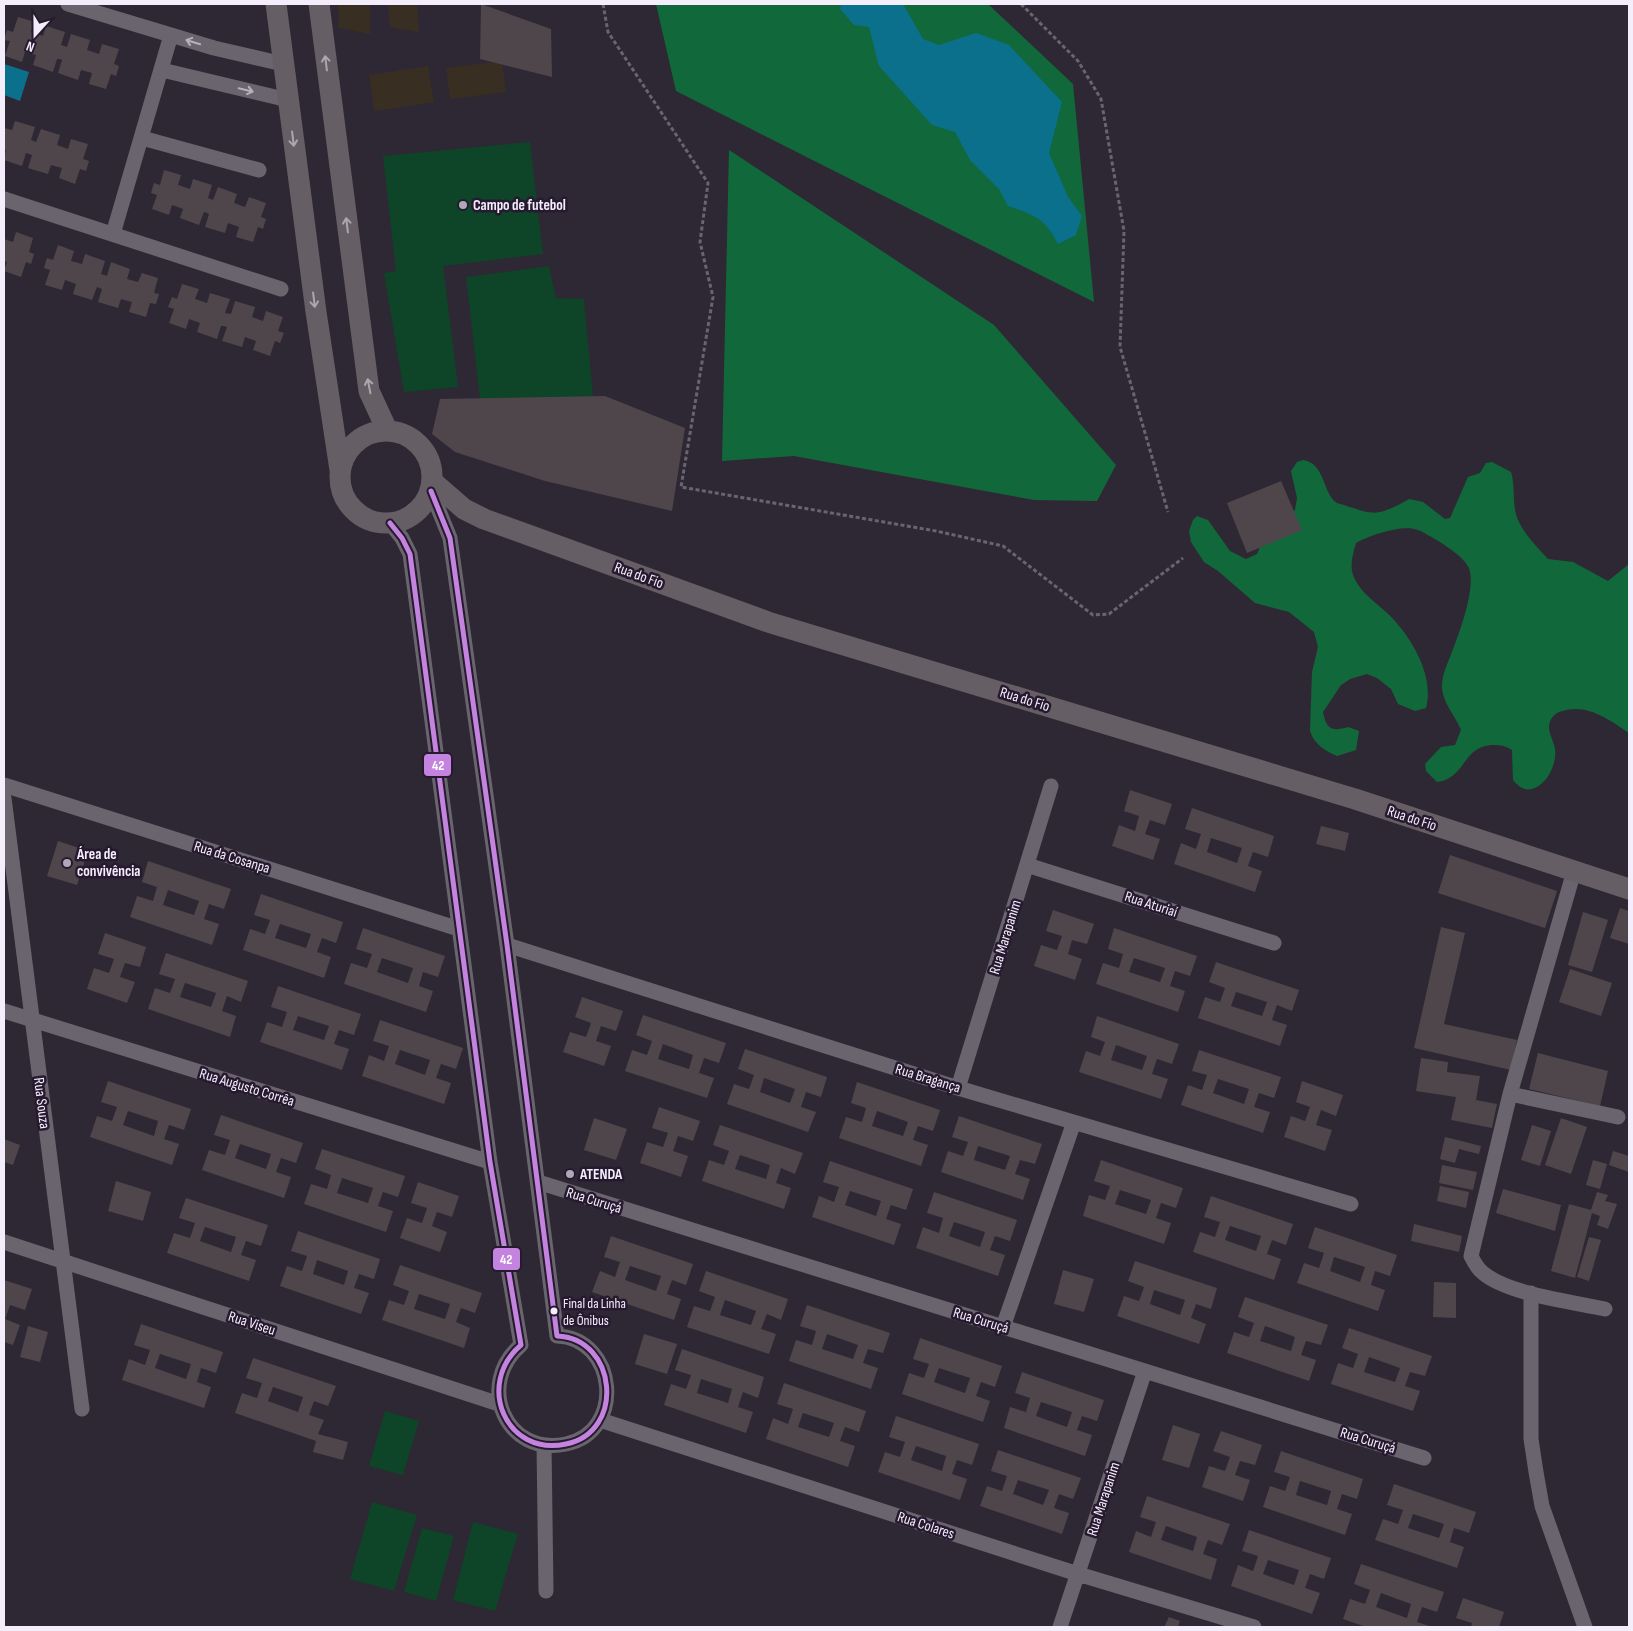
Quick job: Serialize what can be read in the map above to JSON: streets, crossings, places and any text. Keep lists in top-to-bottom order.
{
  "streets": {
    "street": [
      "Rua do Fio",
      "Rua da Cosanpa",
      "Rua Aturiaí",
      "Rua Marapanim",
      "Rua Bragança",
      "Rua Augusto Corrêa",
      "Rua Souza",
      "Rua Curuçá",
      "Rua Viseu",
      "Rua Colares"
    ]
  },
  "crossings": [
    ["Rua Aturiaí", "Rua Marapanim"],
    ["Rua Marapanim", "Rua Bragança"],
    ["Rua Marapanim", "Rua Curuçá"],
    ["Rua Marapanim", "Rua Colares"],
    ["Rua Augusto Corrêa", "Rua Souza"],
    ["Rua Souza", "Rua Viseu"]
  ],
  "places": [
    "Campo de futebol",
    "Área de convivência",
    "ATENDA",
    "Final da Linha de Ônibus"
  ],
  "lines": ["transit line 42"],
  "north": "bottom"
}
